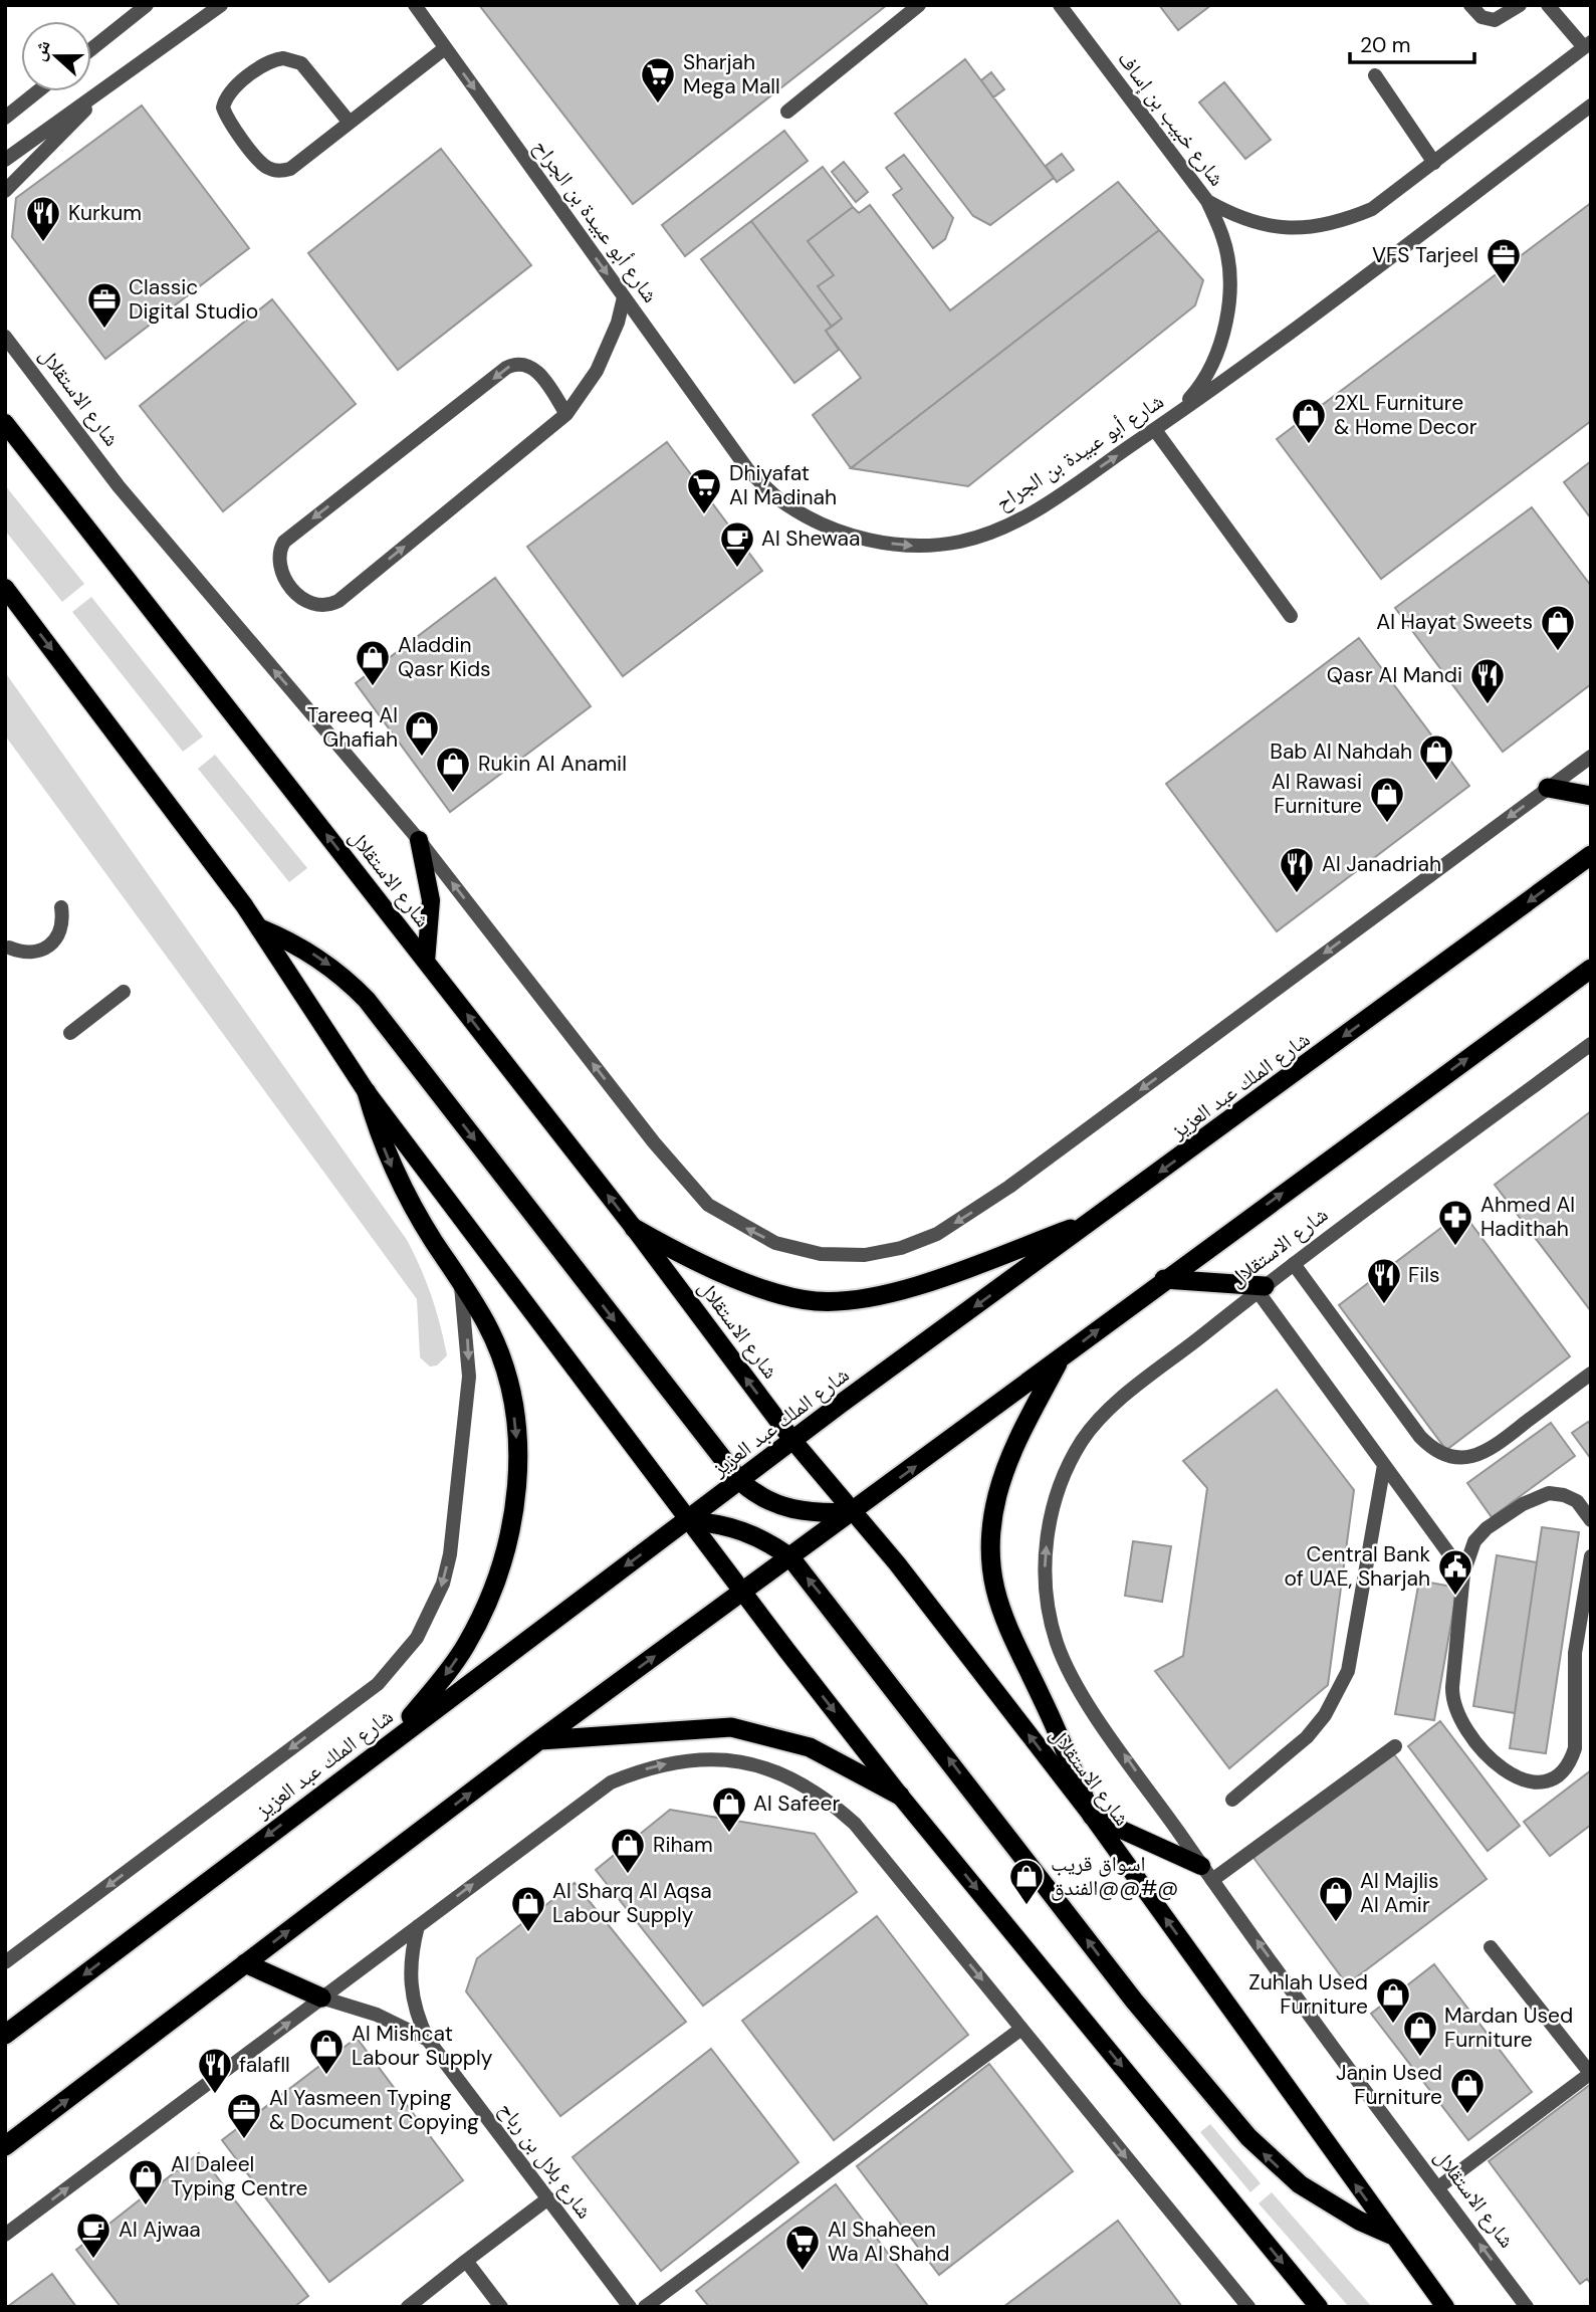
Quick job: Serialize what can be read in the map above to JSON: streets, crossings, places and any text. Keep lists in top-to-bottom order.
{
  "streets": {
    "highway": ["شارع الملك عبد العزيز"],
    "main road": ["شارع الاستقلال"],
    "street": ["شارع خبيب بن إساف", "شارع أبو عبيدة بن الجراح", "شارع بلال بن رباح"]
  },
  "crossings": [
    ["شارع خبيب بن إساف", "شارع أبو عبيدة بن الجراح"],
    ["شارع الاستقلال", "شارع الملك عبد العزيز"]
  ],
  "one_way": ["شارع أبو عبيدة بن الجراح", "شارع الاستقلال"],
  "places": {
    "supermarket": ["Sharjah Mega Mall", "Dhiyafat Al Madinah", "Al Shaheen Wa Al Shahd"],
    "restaurant": [
      "Kurkum",
      "Qasr Al Mandi",
      "Al Janadriah",
      "Fils",
      "falafll"
    ],
    "office": ["VFS Tarjeel", "Classic Digital Studio", "Al Yasmeen Typing & Document Copying"],
    "shop": [
      "2XL Furniture & Home Decor",
      "Al Hayat Sweets",
      "Aladdin Qasr Kids",
      "Tareeq Al Ghafiah",
      "Bab Al Nahdah",
      "Rukin Al Anamil",
      "Al Rawasi Furniture",
      "Al Safeer",
      "Riham",
      "اسواق قريب الفندق@@#@",
      "Al Majlis Al Amir",
      "Al Sharq Al Aqsa Labour Supply",
      "Zuhlah Used Furniture",
      "Mardan Used Furniture",
      "Al Mishcat Labour Supply",
      "Janin Used Furniture",
      "Al Daleel Typing Centre"
    ],
    "cafe": ["Al Shewaa", "Al Ajwaa"],
    "pharmacy": ["Ahmed Al Hadithah"],
    "public building": ["Central Bank of UAE, Sharjah"]
  },
  "scale_bar": "20 m",
  "north": "left"
}
